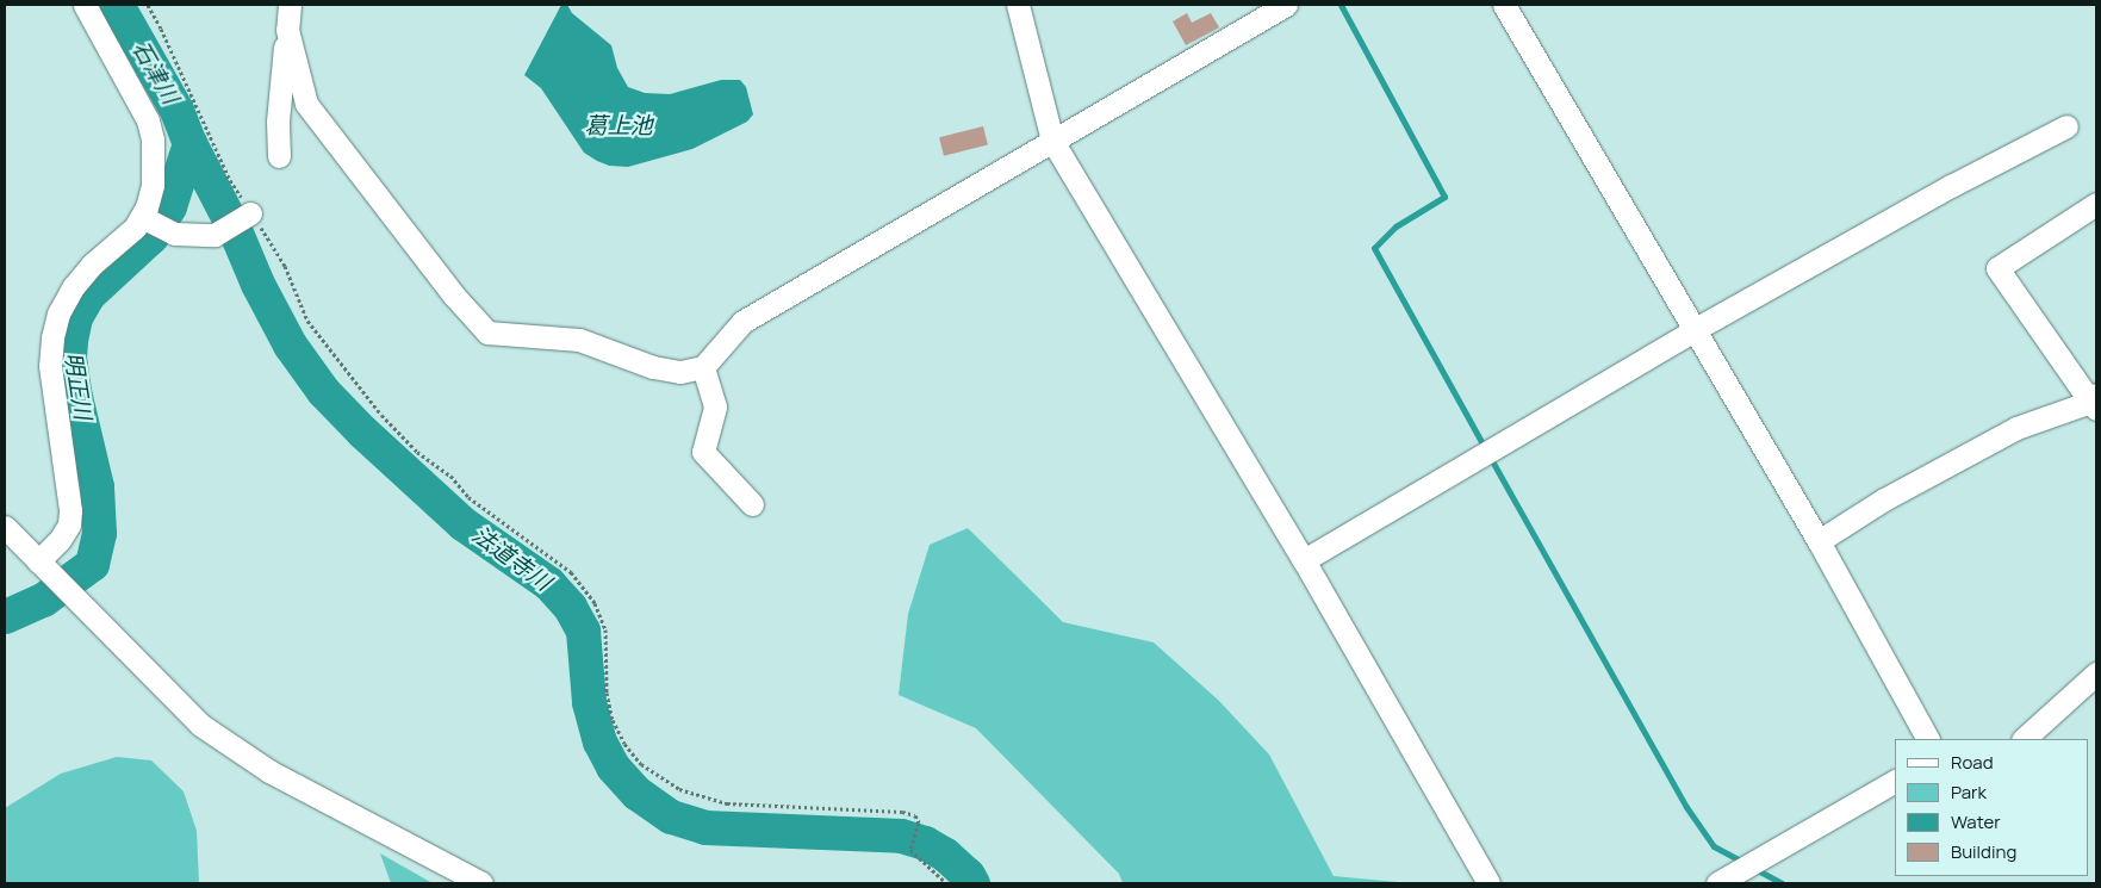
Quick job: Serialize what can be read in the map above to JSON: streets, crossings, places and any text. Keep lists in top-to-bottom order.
{
  "water": [
    "石津川",
    "葛上池",
    "明正川",
    "法道寺川"
  ],
  "legend": [
    "Road",
    "Park",
    "Water",
    "Building"
  ]
}
